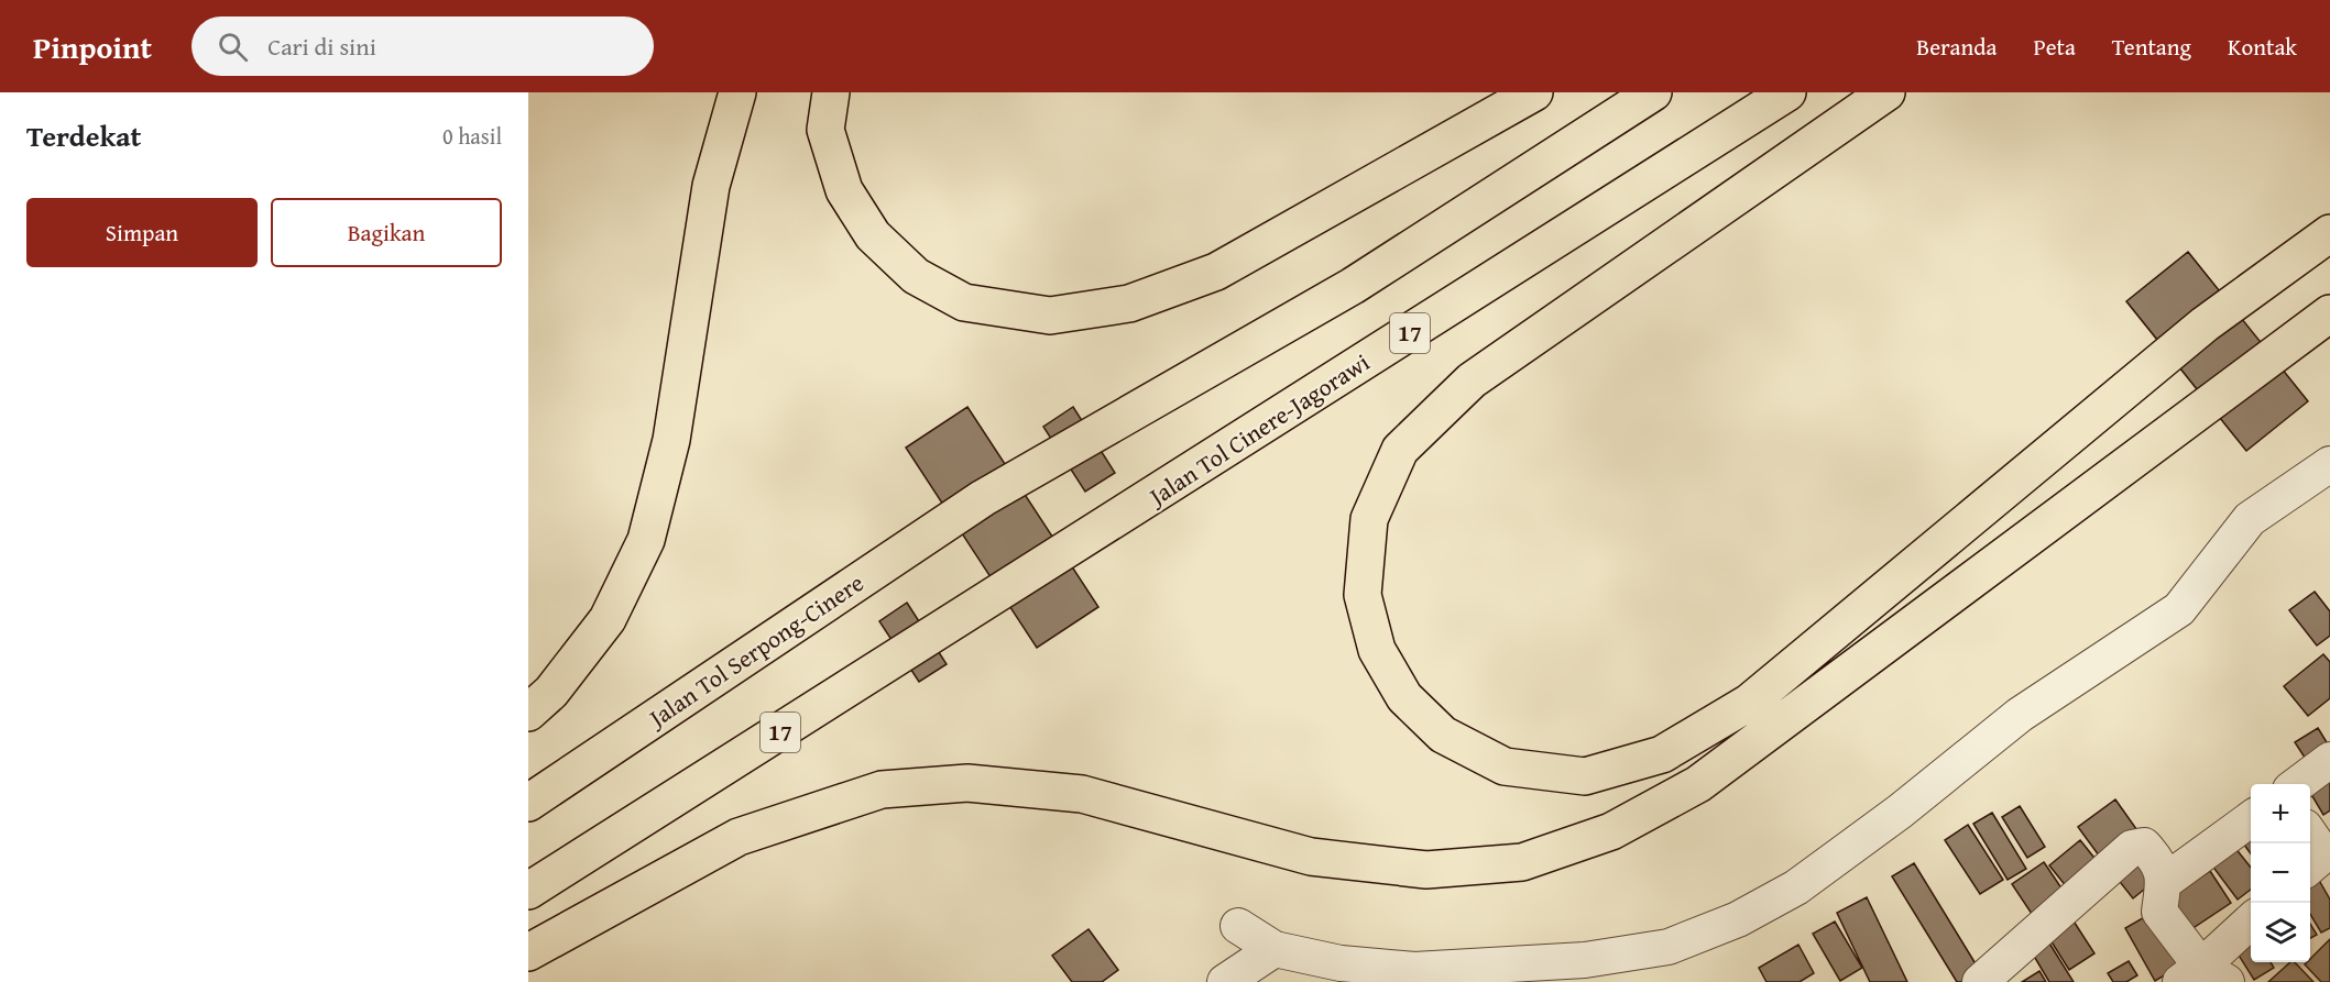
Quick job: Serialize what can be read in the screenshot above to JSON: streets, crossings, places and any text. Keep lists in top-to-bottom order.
{
  "streets": {
    "highway": ["17", "Jalan Tol Cinere-Jagorawi", "Jalan Tol Serpong-Cinere"]
  },
  "page": {
    "header": "Pinpoint",
    "search": "Cari di sini",
    "nav": [
      "Beranda",
      "Peta",
      "Tentang",
      "Kontak"
    ],
    "heading": ["Terdekat", "0 hasil"],
    "buttons": ["Simpan", "Bagikan"],
    "map_buttons": ["+", "−"]
  }
}
